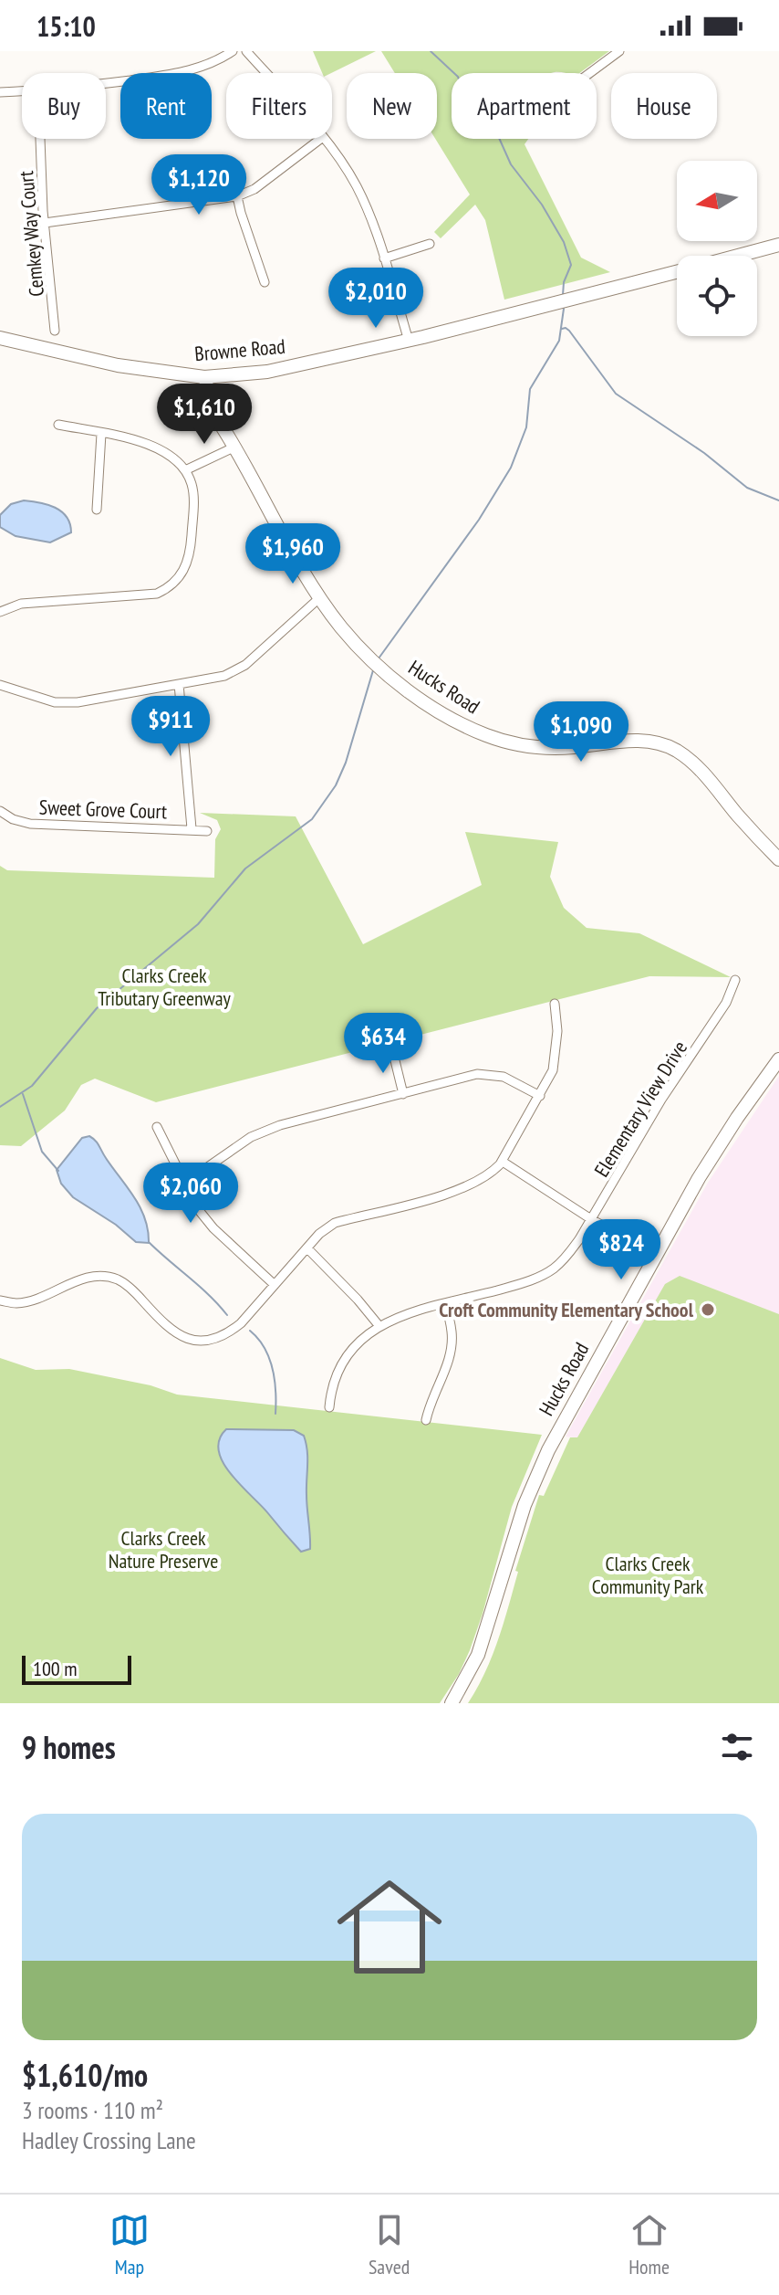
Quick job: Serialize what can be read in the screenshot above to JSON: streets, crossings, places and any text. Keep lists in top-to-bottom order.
{
  "streets": {
    "main road": ["Browne Road", "Hucks Road"],
    "street": ["Cemkey Way Court", "Sweet Grove Court", "Elementary View Drive"]
  },
  "crossings": [
    ["Browne Road", "Hucks Road"]
  ],
  "parks": ["Clarks Creek Tributary Greenway", "Clarks Creek Nature Preserve", "Clarks Creek Community Park"],
  "places": ["Croft Community Elementary School"],
  "scale_bar": "100 m",
  "north": "left",
  "page": {
    "status": "15:10",
    "chip": [
      "Buy",
      "Rent",
      "Filters",
      "New",
      "Apartment",
      "House"
    ],
    "price": [
      "$1,120",
      "$2,010",
      "$1,610",
      "$1,960",
      "$911",
      "$1,090",
      "$634",
      "$2,060",
      "$824"
    ],
    "scale": "100 m",
    "heading": "9 homes",
    "list": [
      {
        "name": "$1,610/mo",
        "note": "3 rooms · 110 m² · Hadley Crossing Lane"
      }
    ],
    "tabs": ["Map", "Saved", "Home"]
  }
}
